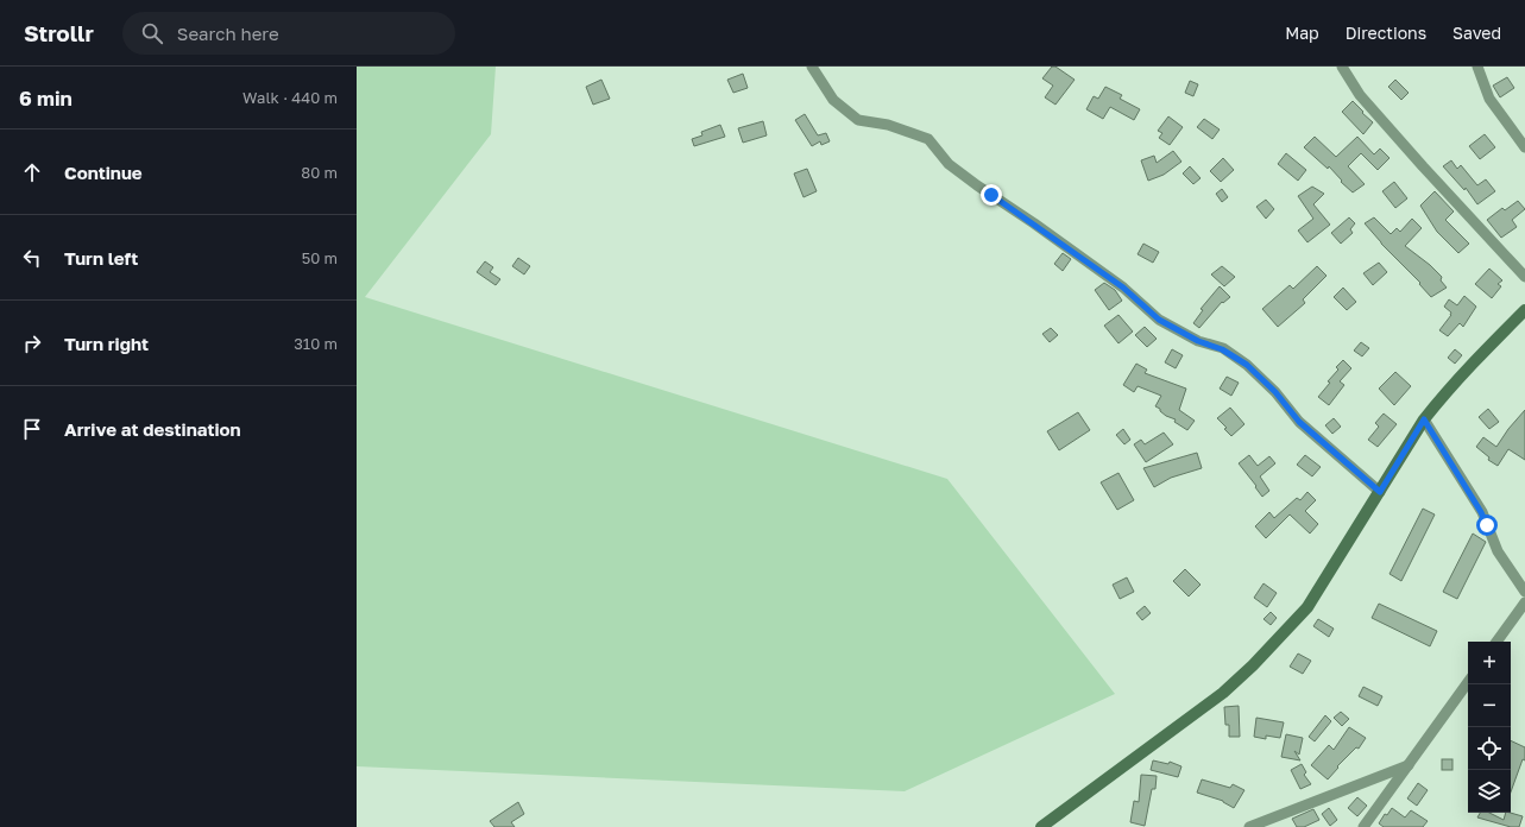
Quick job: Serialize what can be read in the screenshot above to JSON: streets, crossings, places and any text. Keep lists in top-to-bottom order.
{
  "page": {
    "header": "Strollr",
    "search": "Search here",
    "nav": ["Map", "Directions", "Saved"],
    "heading": ["6 min", "Walk · 440 m"],
    "list": [
      ["Continue", "80 m"],
      ["Turn left", "50 m"],
      ["Turn right", "310 m"],
      "Arrive at destination"
    ],
    "map_buttons": ["+", "−"]
  }
}
